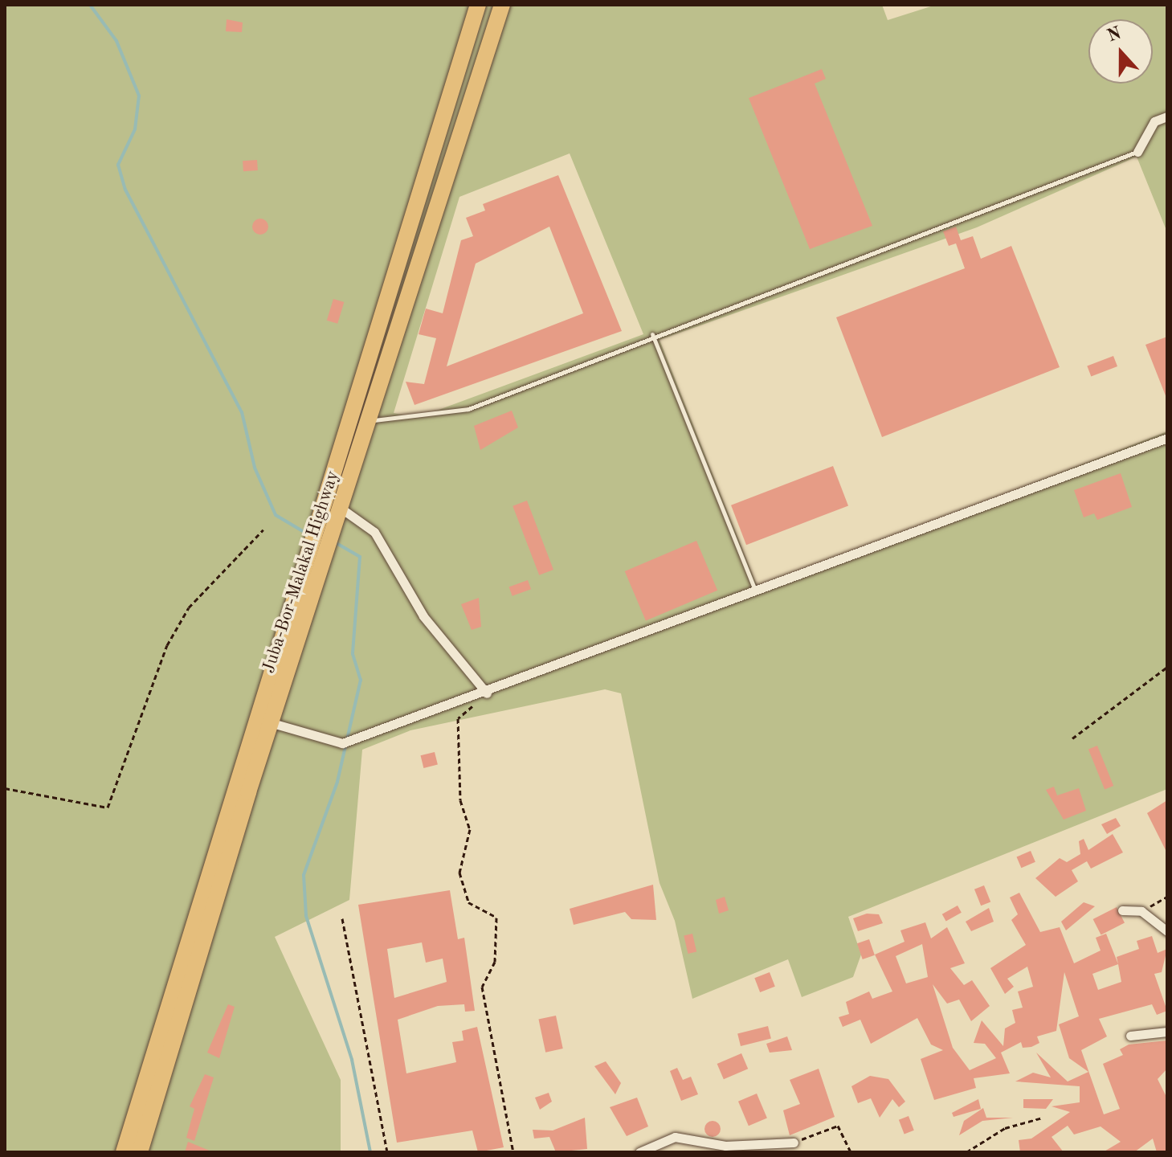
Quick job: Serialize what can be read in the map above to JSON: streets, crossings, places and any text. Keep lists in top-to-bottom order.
{
  "streets": {
    "highway": ["Juba-Bor-Malakal Highway"]
  },
  "north": "top"
}
